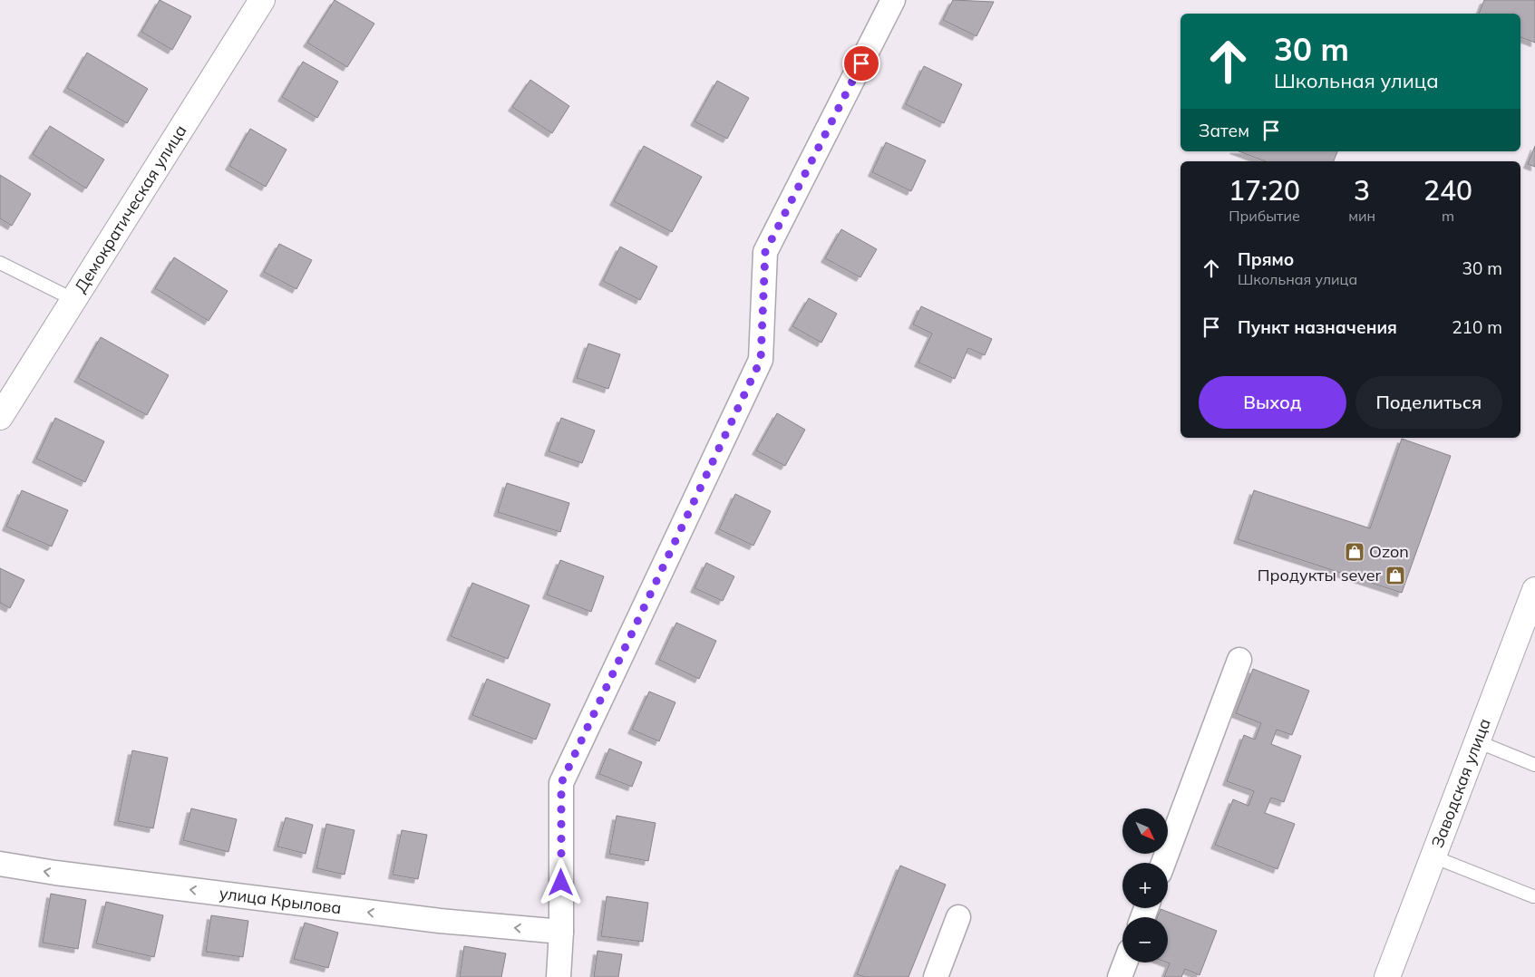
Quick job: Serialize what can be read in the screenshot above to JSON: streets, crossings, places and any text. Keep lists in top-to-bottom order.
{
  "streets": {
    "street": ["Демократическая улица", "Заводская улица", "улица Крылова"]
  },
  "one_way": ["улица Крылова"],
  "places": {
    "shop": ["Ozon", "Продукты sever"]
  },
  "north": "bottom right",
  "page": {
    "turn": ["30 m", "Школьная улица"],
    "then": "Затем",
    "eta": [
      "17:20",
      "Прибытие",
      "3",
      "мин",
      "240",
      "m"
    ],
    "list": [
      {
        "name": "Прямо",
        "note": "Школьная улица",
        "value": "30 m"
      },
      {
        "name": "Пункт назначения",
        "value": "210 m"
      }
    ],
    "buttons": ["Выход", "Поделиться"],
    "map_buttons": ["+", "−"]
  }
}
